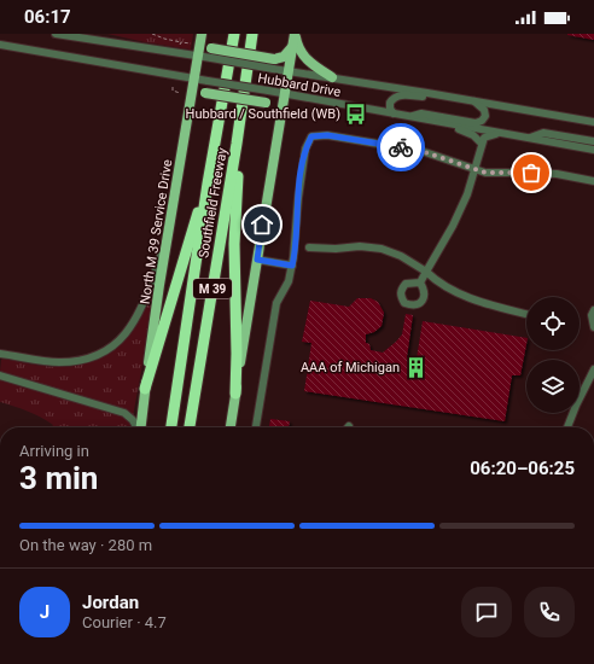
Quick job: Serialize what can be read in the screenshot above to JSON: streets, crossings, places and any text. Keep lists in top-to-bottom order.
{
  "streets": {
    "highway": ["Southfield Freeway", "M 39"],
    "main road": ["North M 39 Service Drive"],
    "street": ["Hubbard Drive"]
  },
  "crossings": [
    ["Hubbard Drive", "North M 39 Service Drive"]
  ],
  "places": {
    "bus stop": ["Hubbard / Southfield (WB)"],
    "building": ["AAA of Michigan"]
  },
  "page": {
    "status": "06:17",
    "heading": ["3 min", "Arriving in", "06:20–06:25"],
    "panel": ["Jordan", "Courier · 4.7"],
    "bar": "On the way · 280 m",
    "round": "J"
  }
}
